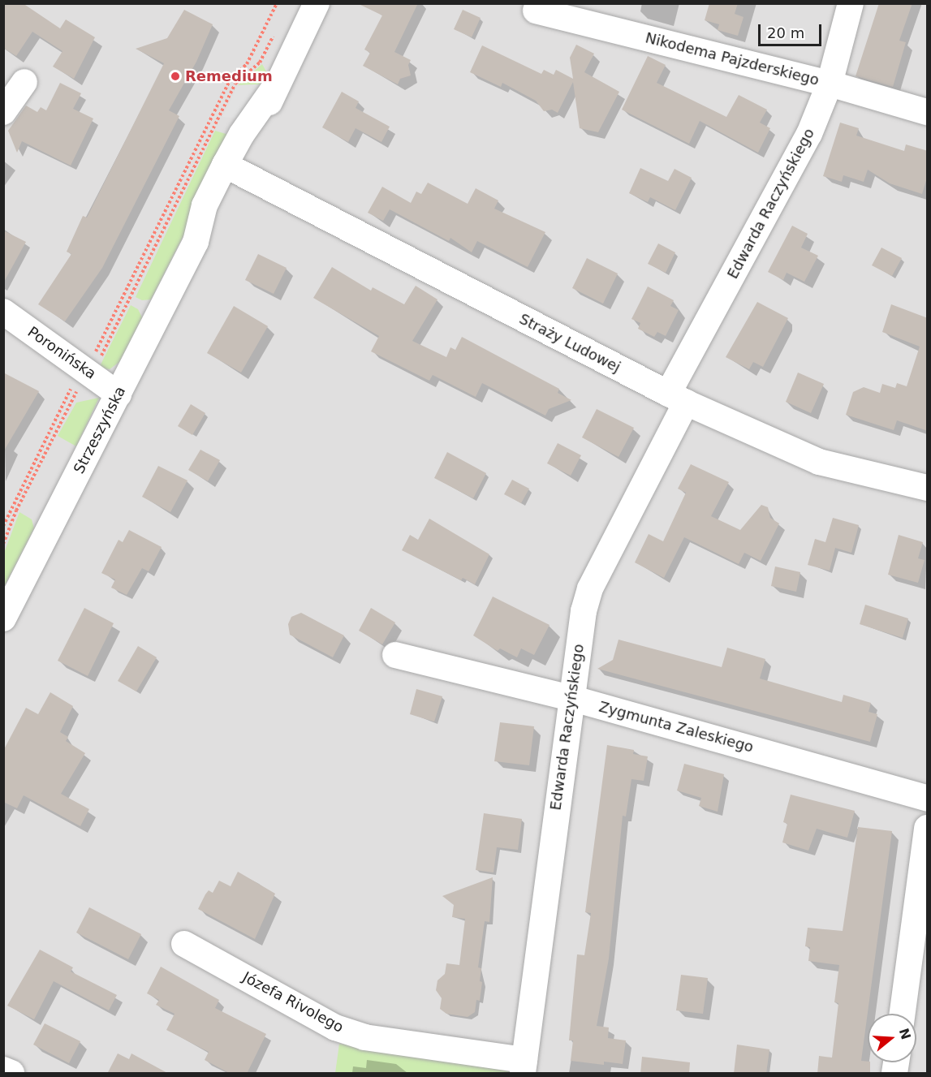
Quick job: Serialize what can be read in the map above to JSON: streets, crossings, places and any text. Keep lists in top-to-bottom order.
{
  "streets": {
    "street": [
      "Nikodema Pajzderskiego",
      "Edwarda Raczyńskiego",
      "Straży Ludowej",
      "Poronińska",
      "Strzeszyńska",
      "Zygmunta Zaleskiego",
      "Józefa Rivolego"
    ]
  },
  "crossings": [
    ["Nikodema Pajzderskiego", "Edwarda Raczyńskiego"],
    ["Edwarda Raczyńskiego", "Straży Ludowej"],
    ["Edwarda Raczyńskiego", "Zygmunta Zaleskiego"],
    ["Edwarda Raczyńskiego", "Józefa Rivolego"],
    ["Straży Ludowej", "Strzeszyńska"],
    ["Poronińska", "Strzeszyńska"]
  ],
  "places": ["Remedium"],
  "scale_bar": "20 m",
  "north": "right"
}
